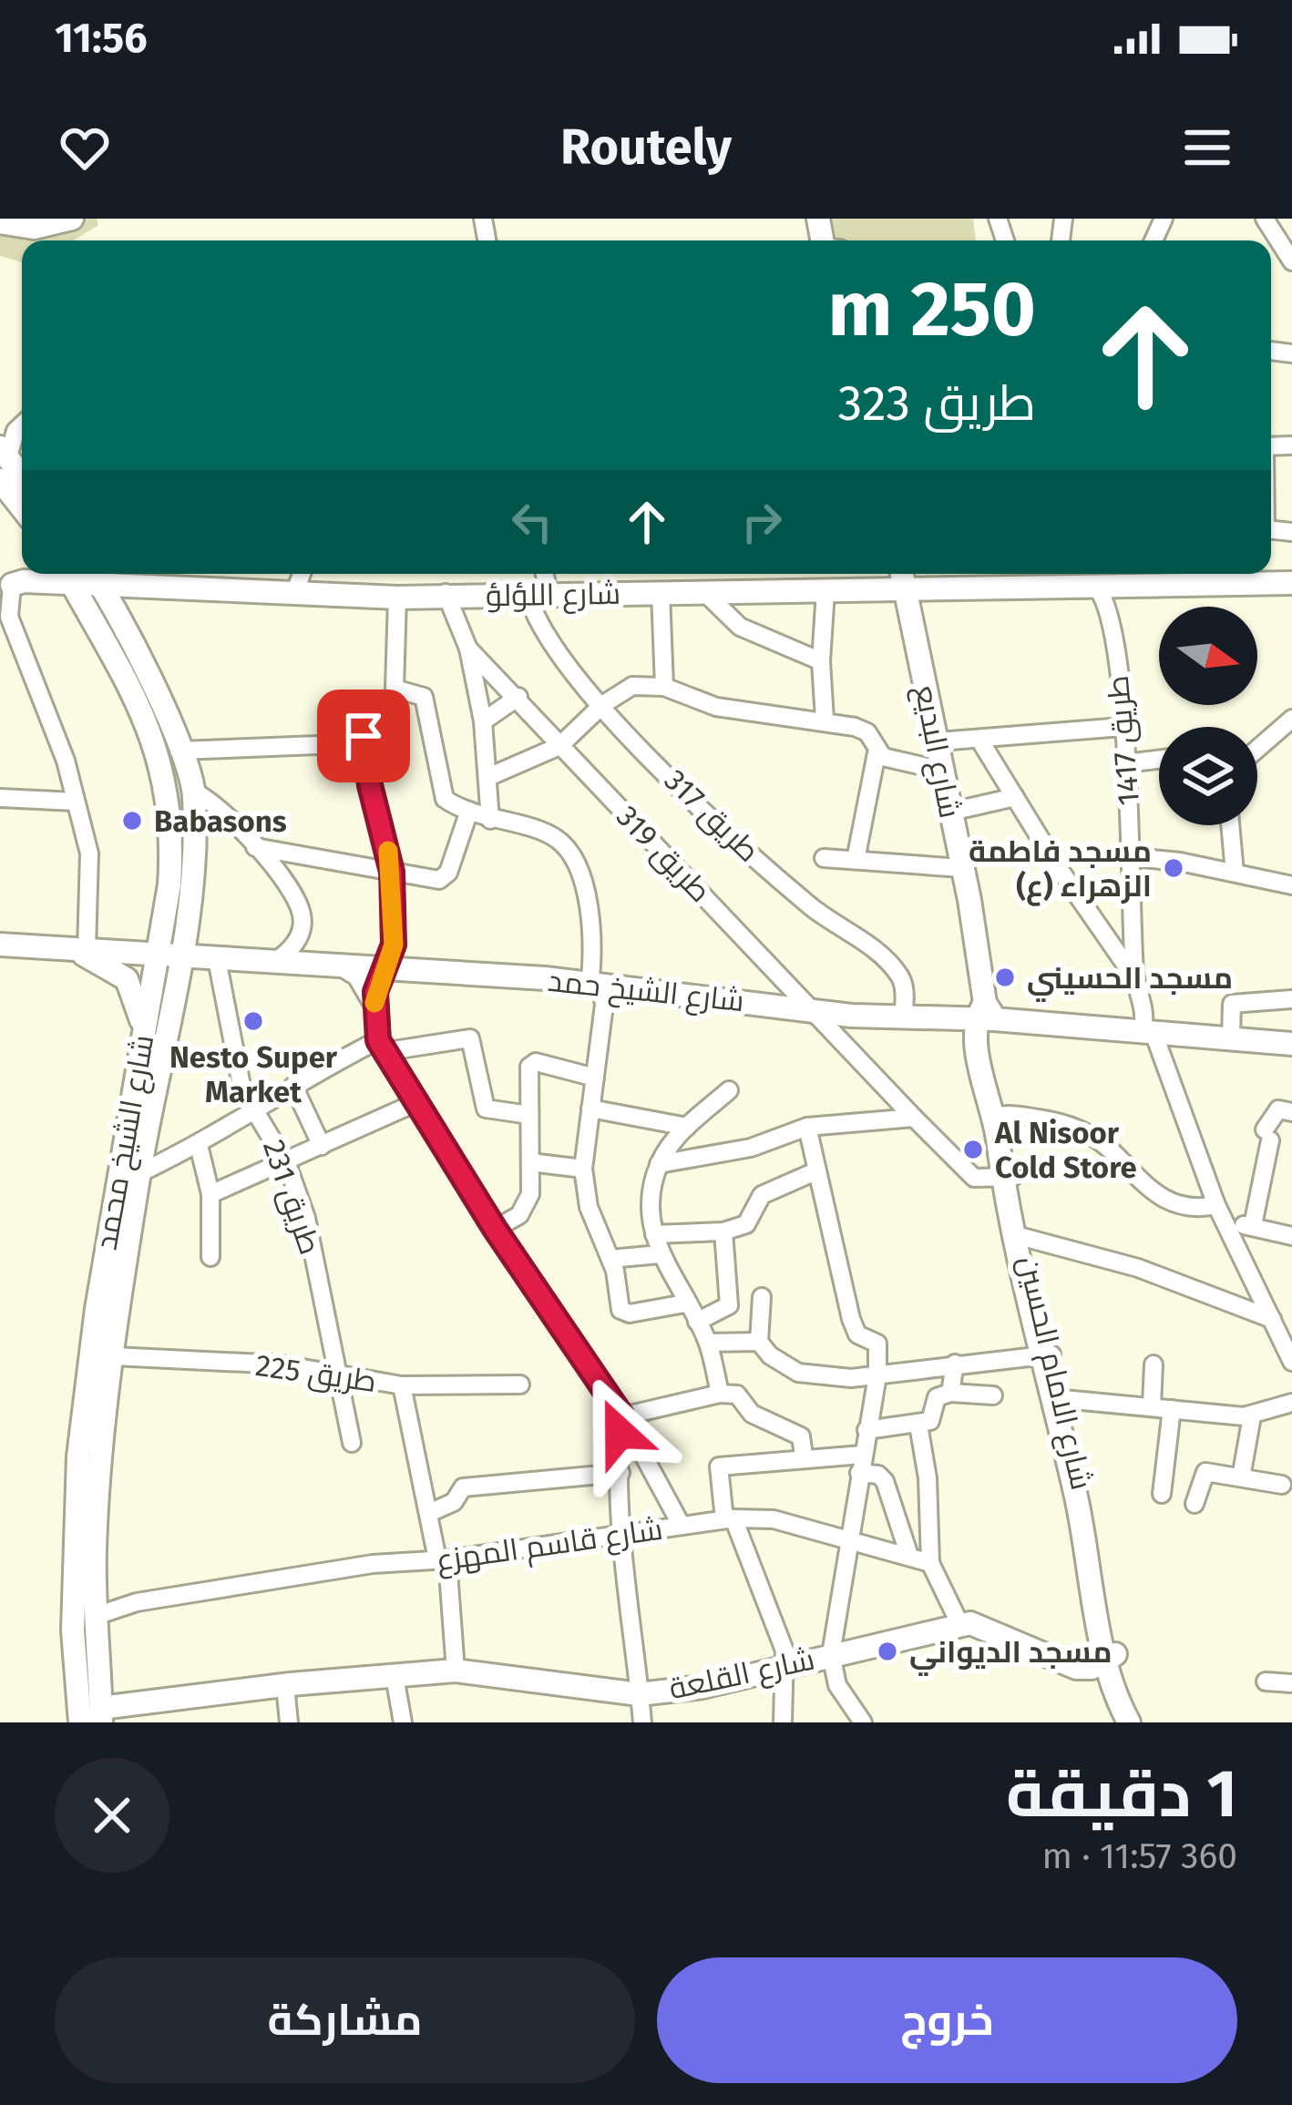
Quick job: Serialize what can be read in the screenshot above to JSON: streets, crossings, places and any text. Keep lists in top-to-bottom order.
{
  "streets": {
    "street": [
      "شارع اللؤلؤ",
      "طريق 1417",
      "شارع البديع",
      "طريق 317",
      "طريق 319",
      "شارع الشيخ حمد",
      "شارع الشيخ محمد",
      "طريق 231",
      "طريق 225",
      "شارع الامام الحسين",
      "شارع قاسم المهزع",
      "شارع القلعة"
    ]
  },
  "crossings": [
    ["شارع اللؤلؤ", "طريق 1417"],
    ["شارع اللؤلؤ", "طريق 317"],
    ["شارع اللؤلؤ", "طريق 319"],
    ["شارع اللؤلؤ", "شارع الشيخ محمد"],
    ["طريق 1417", "شارع الشيخ حمد"],
    ["شارع البديع", "شارع الشيخ حمد"],
    ["شارع البديع", "شارع الامام الحسين"],
    ["طريق 317", "شارع الشيخ حمد"],
    ["طريق 319", "شارع الشيخ حمد"],
    ["طريق 319", "شارع الامام الحسين"],
    ["شارع الشيخ حمد", "شارع الشيخ محمد"],
    ["شارع الشيخ حمد", "طريق 231"],
    ["شارع الشيخ حمد", "شارع الامام الحسين"],
    ["شارع الشيخ محمد", "طريق 225"],
    ["شارع الشيخ محمد", "شارع قاسم المهزع"],
    ["شارع الشيخ محمد", "شارع القلعة"],
    ["طريق 231", "طريق 225"]
  ],
  "places": [
    "Babasons",
    "مسجد فاطمة الزهراء (ع)",
    "مسجد الحسيني",
    "Nesto Super Market",
    "Al Nisoor Cold Store",
    "مسجد الديواني"
  ],
  "north": "right",
  "page": {
    "status": "11:56",
    "header": "Routely",
    "turn": ["250 m", "طريق 323"],
    "heading": ["1 دقيقة", "360 m · 11:57"],
    "buttons": ["خروج", "مشاركة"]
  }
}
